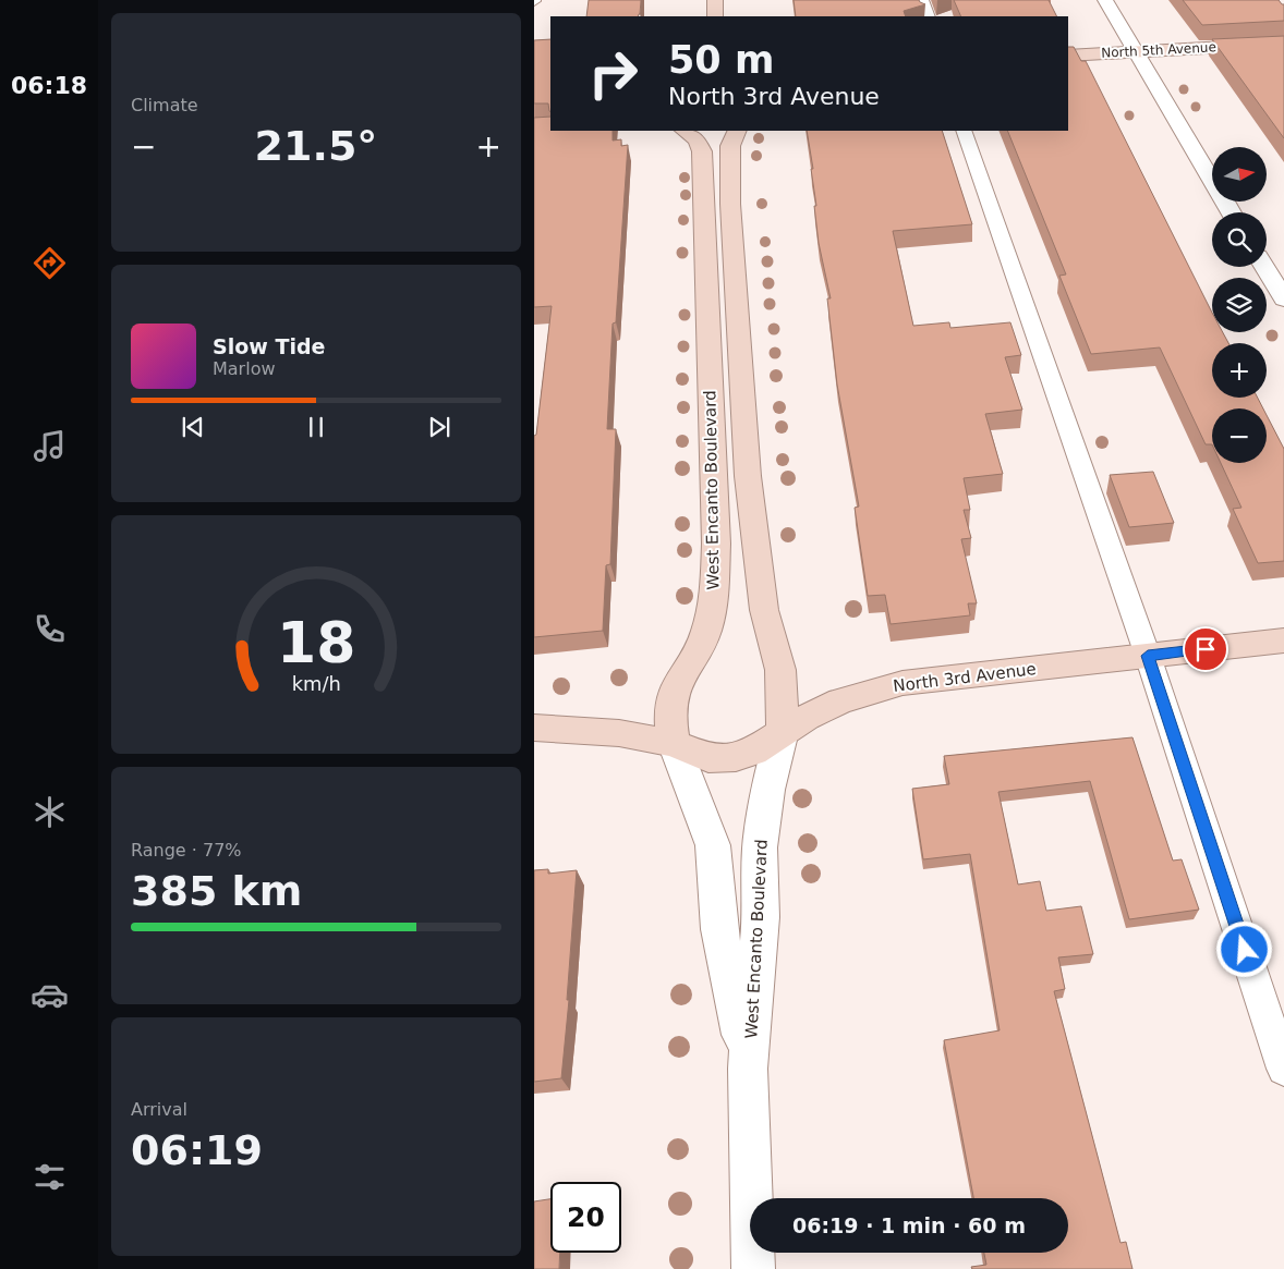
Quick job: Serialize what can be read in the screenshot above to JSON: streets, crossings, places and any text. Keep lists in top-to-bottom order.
{
  "streets": {
    "street": ["North 5th Avenue", "West Encanto Boulevard", "North 3rd Avenue"]
  },
  "crossings": [
    ["West Encanto Boulevard", "North 3rd Avenue"]
  ],
  "north": "right",
  "page": {
    "tabs": "06:18",
    "tile": [
      "Climate",
      ["Range · 77%", "385 km"],
      ["Arrival", "06:19"]
    ],
    "turn": ["50 m", "North 3rd Avenue"],
    "heat": ["−", "21.5°", "+"],
    "map_buttons": ["+", "−"],
    "song": ["Slow Tide", "Marlow"],
    "limit": "20",
    "trip": "06:19 · 1 min · 60 m",
    "gauge": ["18", "km/h"]
  }
}
